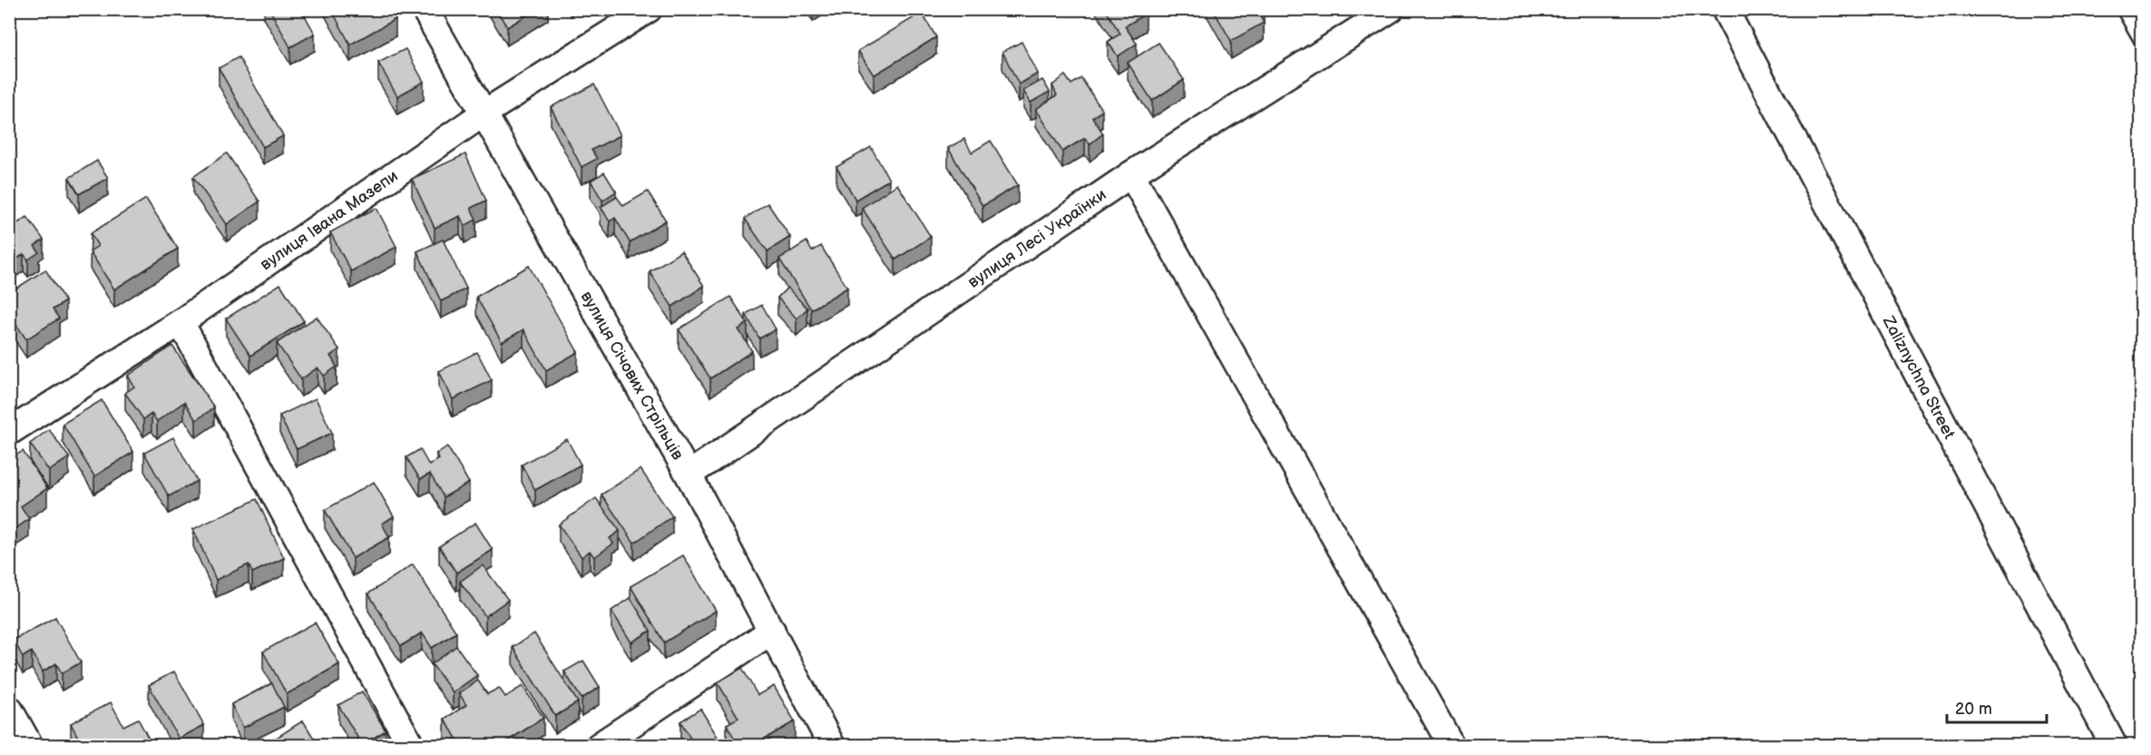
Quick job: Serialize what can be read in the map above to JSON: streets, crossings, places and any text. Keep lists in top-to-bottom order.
{
  "streets": {
    "street": [
      "вулиця Івана Мазепи",
      "вулиця Лесі Українки",
      "вулиця Січових Стрільців",
      "Zaliznychna Street"
    ]
  },
  "crossings": [
    ["вулиця Івана Мазепи", "вулиця Січових Стрільців"],
    ["вулиця Лесі Українки", "вулиця Січових Стрільців"]
  ],
  "scale_bar": "20 m"
}
